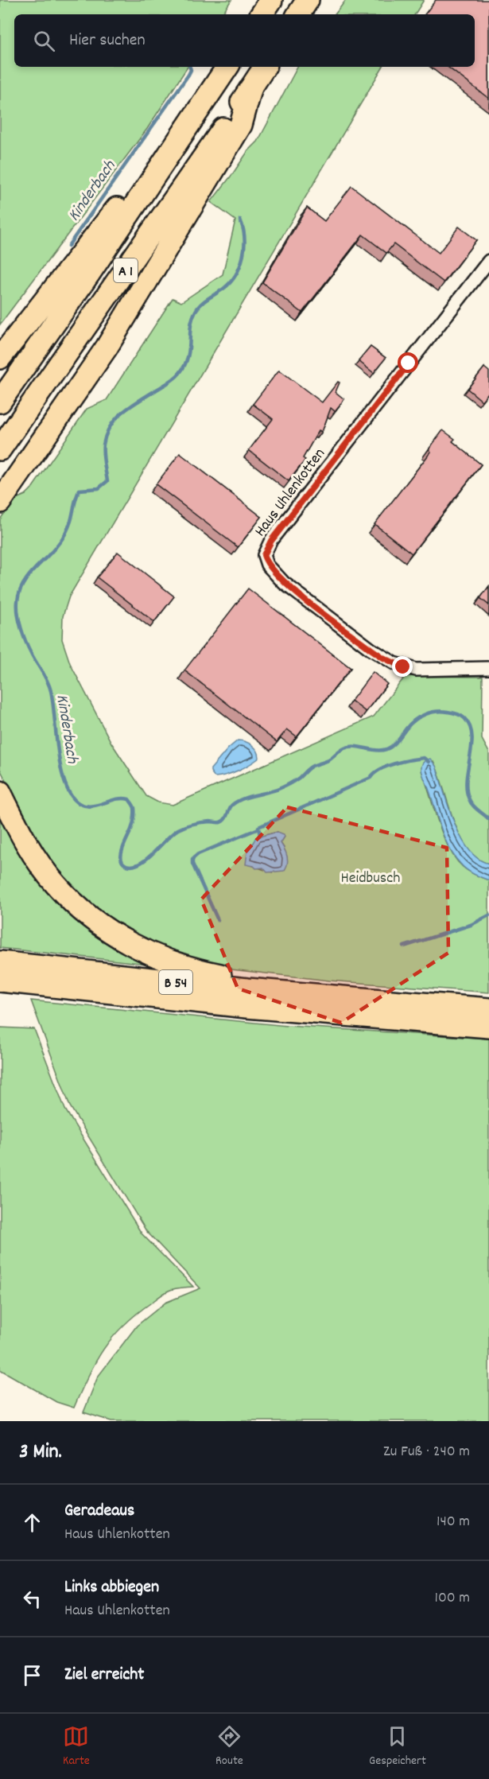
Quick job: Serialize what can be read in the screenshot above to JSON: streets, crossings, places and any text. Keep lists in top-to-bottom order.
{
  "streets": {
    "highway": ["A 1", "B 54"],
    "street": ["Haus Uhlenkotten"]
  },
  "water": ["Kinderbach"],
  "parks": ["Heidbusch"],
  "page": {
    "search": "Hier suchen",
    "heading": ["3 Min.", "Zu Fuß · 240 m"],
    "list": [
      ["Geradeaus", "Haus Uhlenkotten", "140 m"],
      ["Links abbiegen", "Haus Uhlenkotten", "100 m"],
      "Ziel erreicht"
    ],
    "nav": ["Karte", "Route", "Gespeichert"]
  }
}
